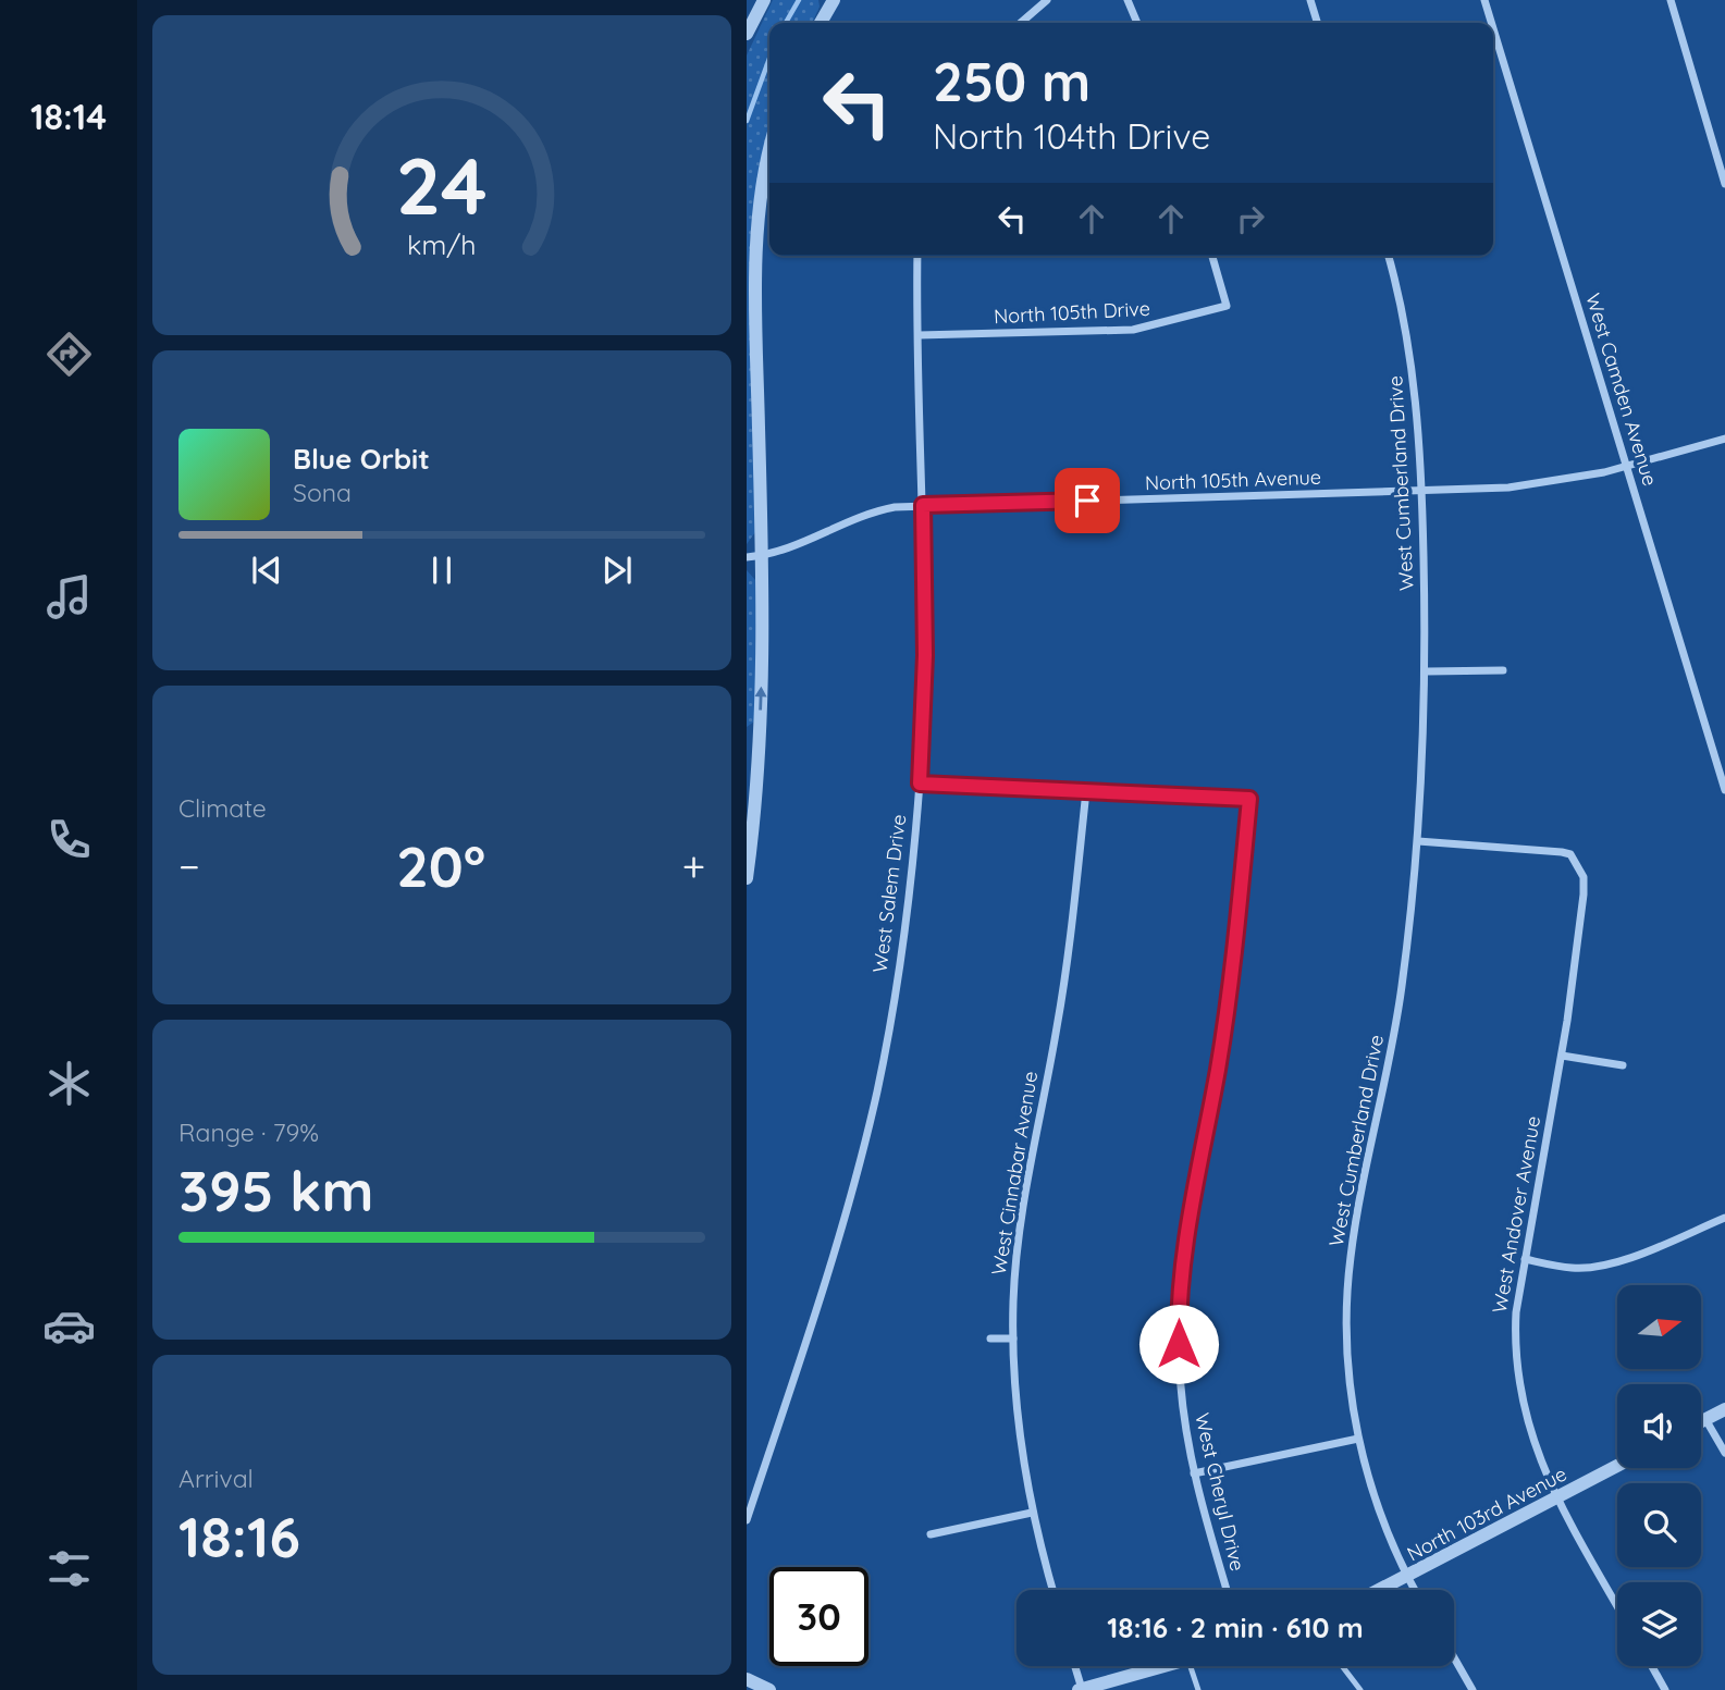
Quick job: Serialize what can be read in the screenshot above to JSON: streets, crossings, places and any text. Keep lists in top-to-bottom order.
{
  "streets": {
    "street": [
      "North 105th Drive",
      "West Camden Avenue",
      "North 105th Avenue",
      "West Cumberland Drive",
      "West Salem Drive",
      "West Cinnabar Avenue",
      "West Andover Avenue",
      "West Cheryl Drive",
      "North 103rd Avenue"
    ]
  },
  "crossings": [
    ["North 105th Drive", "West Salem Drive"],
    ["West Camden Avenue", "North 105th Avenue"],
    ["North 105th Avenue", "West Cumberland Drive"],
    ["North 105th Avenue", "West Salem Drive"],
    ["West Cumberland Drive", "West Andover Avenue"],
    ["West Cumberland Drive", "North 103rd Avenue"],
    ["West Cinnabar Avenue", "West Cheryl Drive"],
    ["West Andover Avenue", "North 103rd Avenue"]
  ],
  "north": "right",
  "page": {
    "tabs": "18:14",
    "turn": ["250 m", "North 104th Drive"],
    "song": ["Blue Orbit", "Sona"],
    "tile": [
      "Climate",
      ["Range · 79%", "395 km"],
      ["Arrival", "18:16"]
    ],
    "heat": ["−", "20°", "+"],
    "limit": "30",
    "trip": "18:16 · 2 min · 610 m",
    "gauge": ["24", "km/h"]
  }
}
